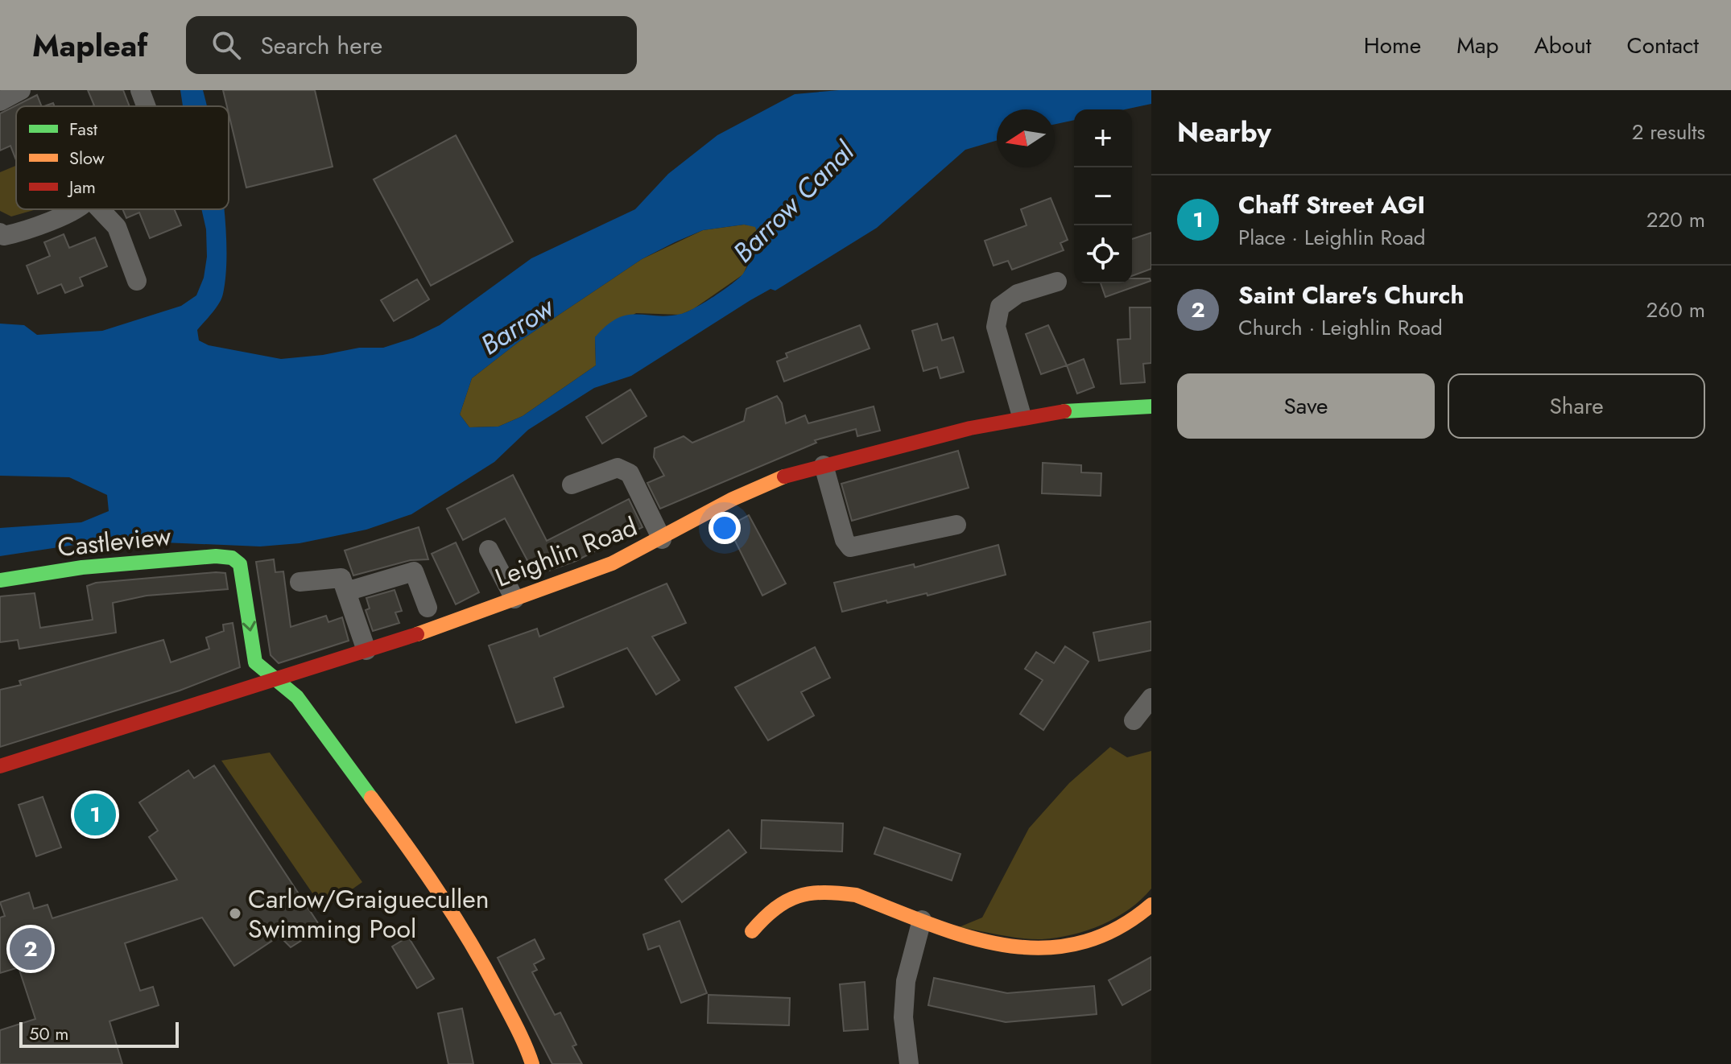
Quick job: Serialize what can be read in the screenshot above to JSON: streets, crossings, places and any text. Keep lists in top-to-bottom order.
{
  "streets": {
    "street": ["Castleview", "Leighlin Road"]
  },
  "crossings": [
    ["Castleview", "Leighlin Road"]
  ],
  "water": ["Barrow Canal", "Barrow"],
  "places": ["Carlow/Graiguecullen Swimming Pool"],
  "legend": ["Fast", "Slow", "Jam"],
  "scale_bar": "50 m",
  "north": "left",
  "page": {
    "header": "Mapleaf",
    "search": "Search here",
    "nav": [
      "Home",
      "Map",
      "About",
      "Contact"
    ],
    "heading": ["Nearby", "2 results"],
    "map_buttons": ["+", "−"],
    "list": [
      {
        "mark": "1",
        "name": "Chaff Street AGI",
        "note": "Place · Leighlin Road",
        "value": "220 m"
      },
      {
        "mark": "2",
        "name": "Saint Clare's Church",
        "note": "Church · Leighlin Road",
        "value": "260 m"
      }
    ],
    "buttons": ["Save", "Share"],
    "pins": ["1", "2"],
    "scale": "50 m"
  }
}
